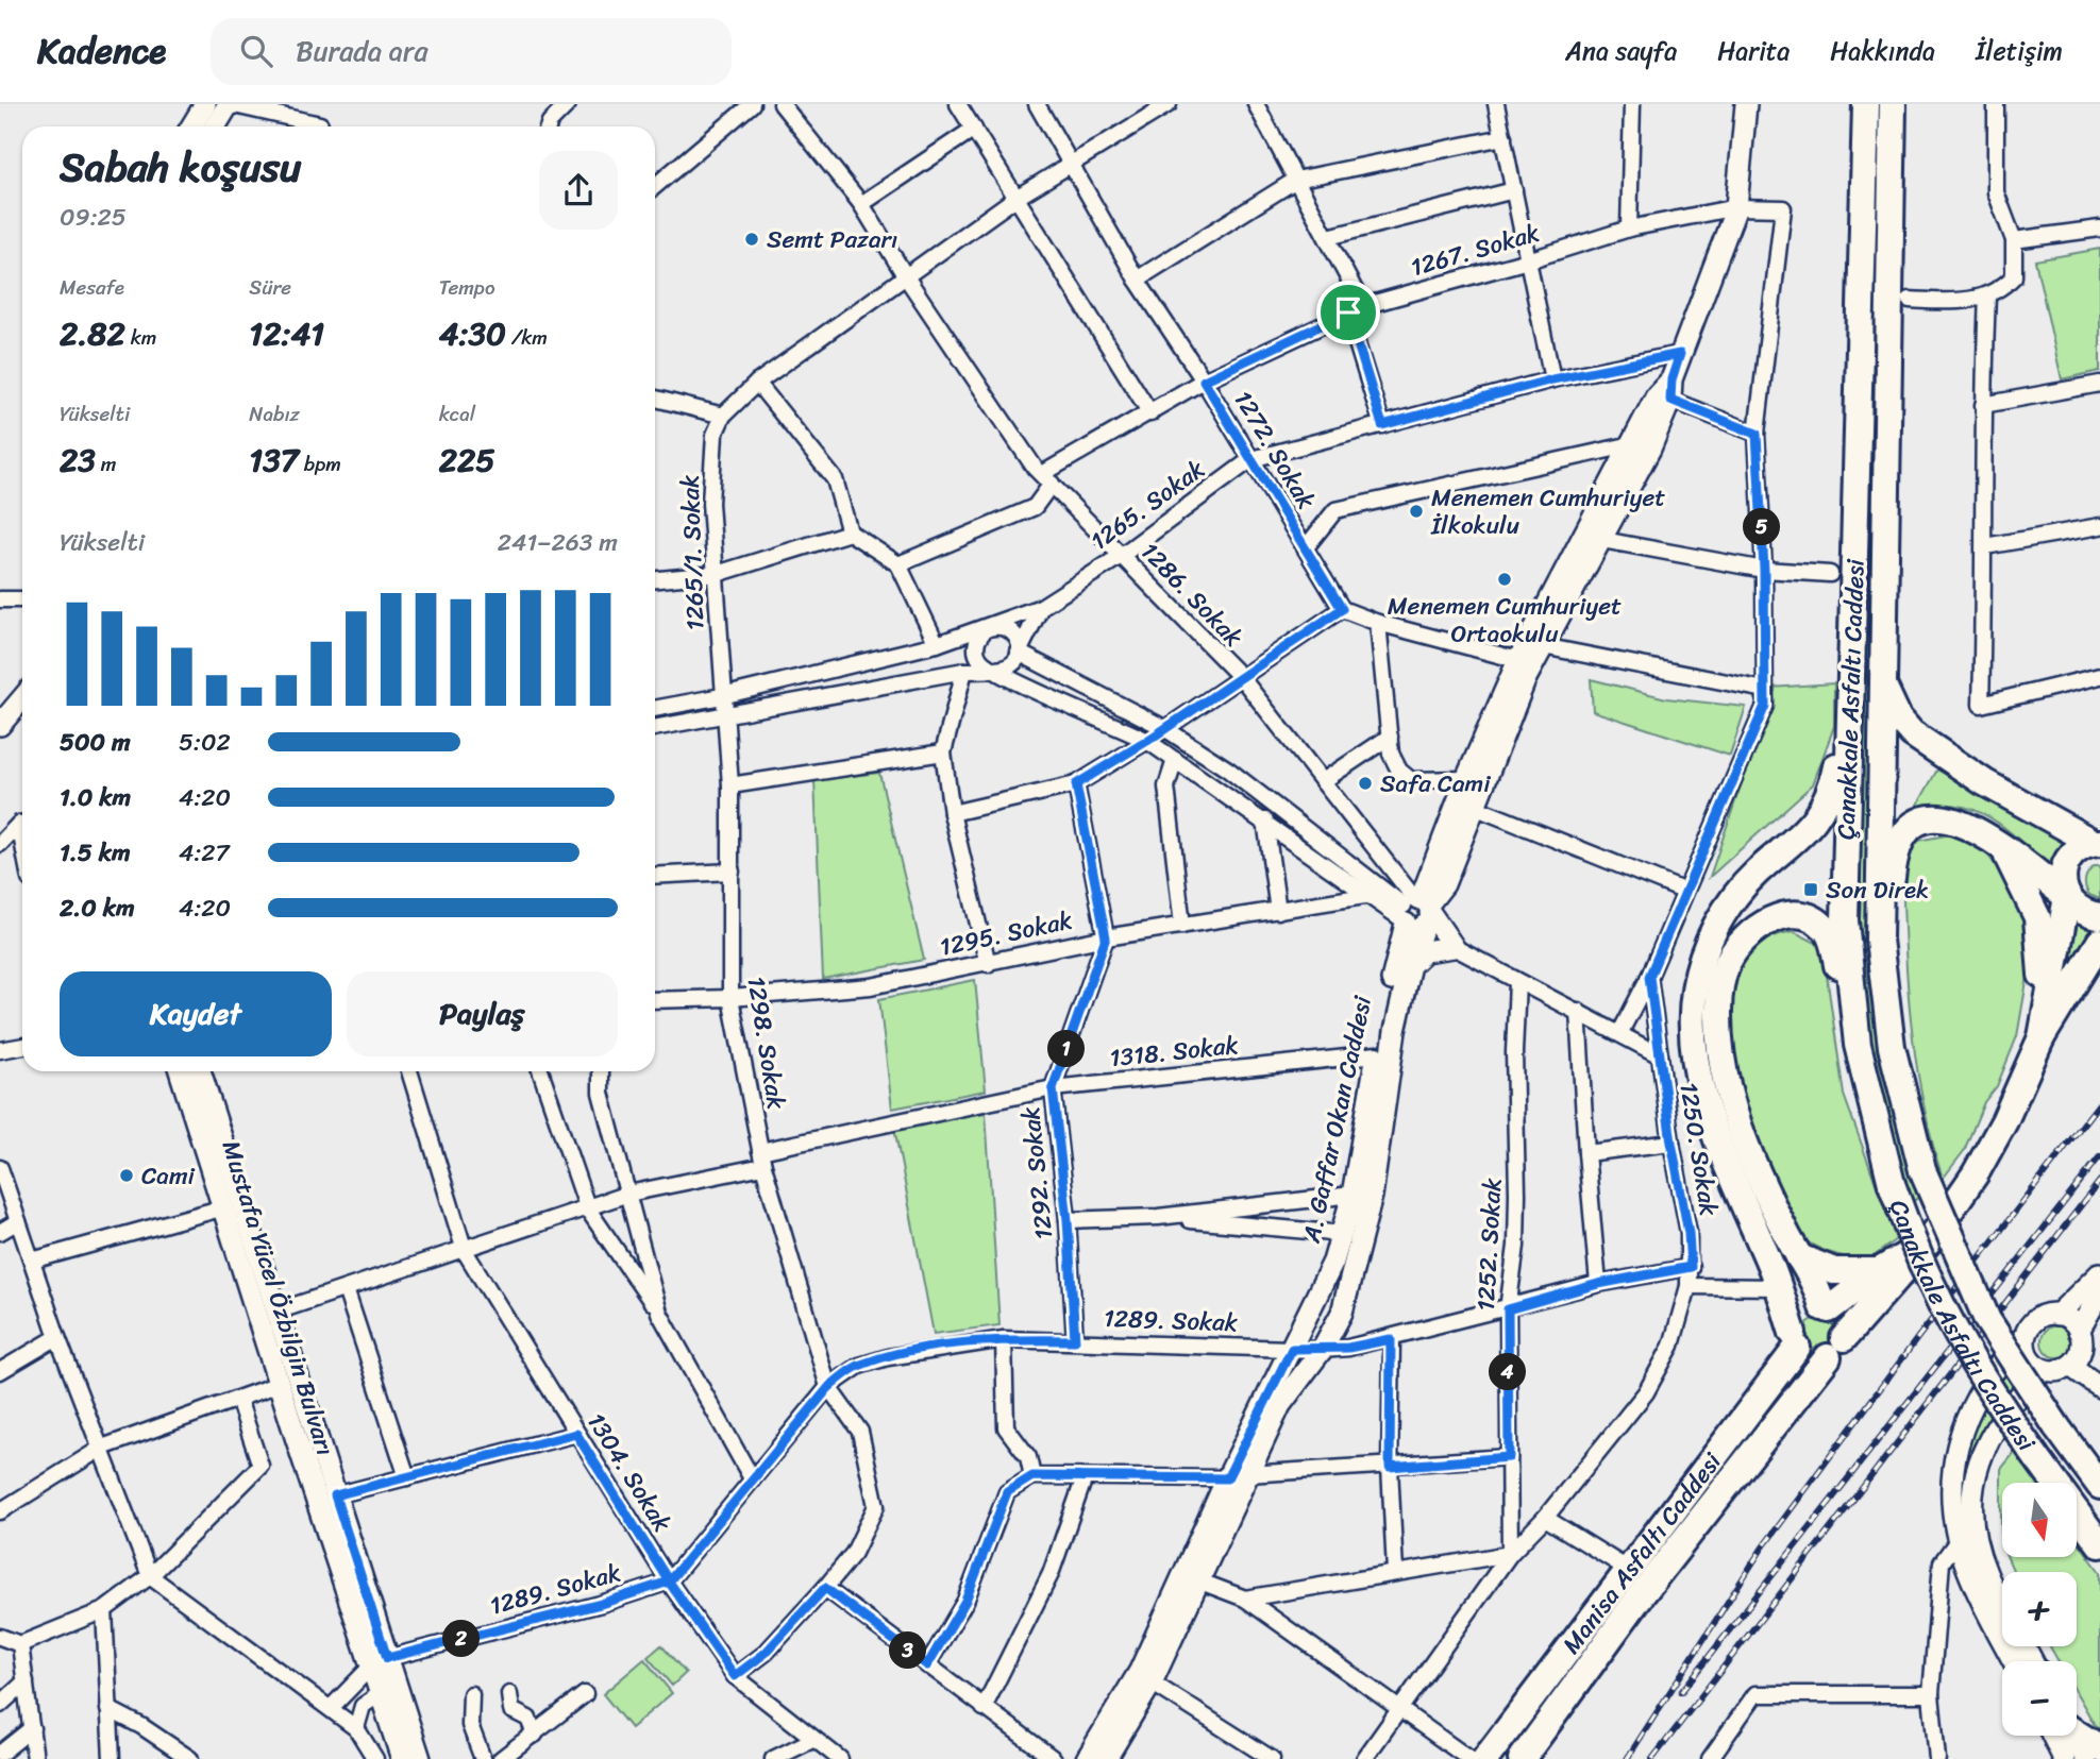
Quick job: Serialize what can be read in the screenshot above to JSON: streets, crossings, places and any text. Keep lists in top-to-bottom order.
{
  "streets": {
    "highway": ["Çanakkale Asfaltı Caddesi", "Manisa Asfaltı Caddesi"],
    "street": [
      "1267. Sokak",
      "1272. Sokak",
      "1265. Sokak",
      "1265/1. Sokak",
      "1286. Sokak",
      "1295. Sokak",
      "1298. Sokak",
      "1318. Sokak",
      "A. Gaffar Okan Caddesi",
      "1250. Sokak",
      "1292. Sokak",
      "1252. Sokak",
      "Mustafa Yücel Özbilgin Bulvarı",
      "1289. Sokak",
      "1304. Sokak"
    ]
  },
  "crossings": [
    ["1267. Sokak", "1272. Sokak"],
    ["1267. Sokak", "1286. Sokak"],
    ["1267. Sokak", "A. Gaffar Okan Caddesi"],
    ["1267. Sokak", "1250. Sokak"],
    ["1272. Sokak", "1265. Sokak"],
    ["1265. Sokak", "1265/1. Sokak"],
    ["1265. Sokak", "1286. Sokak"],
    ["1265. Sokak", "1298. Sokak"],
    ["1265. Sokak", "A. Gaffar Okan Caddesi"],
    ["1265/1. Sokak", "1298. Sokak"],
    ["1286. Sokak", "A. Gaffar Okan Caddesi"],
    ["1295. Sokak", "1298. Sokak"],
    ["1295. Sokak", "1292. Sokak"],
    ["1298. Sokak", "1318. Sokak"],
    ["1298. Sokak", "1289. Sokak"],
    ["1298. Sokak", "1304. Sokak"],
    ["1318. Sokak", "A. Gaffar Okan Caddesi"],
    ["1318. Sokak", "1292. Sokak"],
    ["1318. Sokak", "Mustafa Yücel Özbilgin Bulvarı"],
    ["1318. Sokak", "1304. Sokak"],
    ["A. Gaffar Okan Caddesi", "1289. Sokak"],
    ["1250. Sokak", "1252. Sokak"],
    ["1292. Sokak", "1289. Sokak"],
    ["Mustafa Yücel Özbilgin Bulvarı", "1289. Sokak"],
    ["1289. Sokak", "1304. Sokak"]
  ],
  "places": {
    "other": [
      "Semt Pazarı",
      "Menemen Cumhuriyet İlkokulu",
      "Menemen Cumhuriyet Ortaokulu",
      "Safa Cami",
      "Cami"
    ],
    "transit": ["Son Direk"]
  },
  "north": "bottom",
  "page": {
    "header": "Kadence",
    "search": "Burada ara",
    "nav": [
      "Ana sayfa",
      "Harita",
      "Hakkında",
      "İletişim"
    ],
    "heading": ["Sabah koşusu", "09:25"],
    "stats": [
      ["Mesafe", "2.82 km"],
      ["Süre", "12:41"],
      ["Tempo", "4:30 /km"],
      ["Yükselti", "23 m"],
      ["Nabız", "137 bpm"],
      ["kcal", "225"]
    ],
    "chart": ["Yükselti", "241–263 m"],
    "pins": [
      "5",
      "1",
      "4",
      "2",
      "3"
    ],
    "list": [
      {
        "name": "500 m",
        "note": "5:02"
      },
      {
        "name": "1.0 km",
        "note": "4:20"
      },
      {
        "name": "1.5 km",
        "note": "4:27"
      },
      {
        "name": "2.0 km",
        "note": "4:20"
      }
    ],
    "buttons": ["Kaydet", "Paylaş"],
    "map_buttons": ["+", "−"]
  }
}
